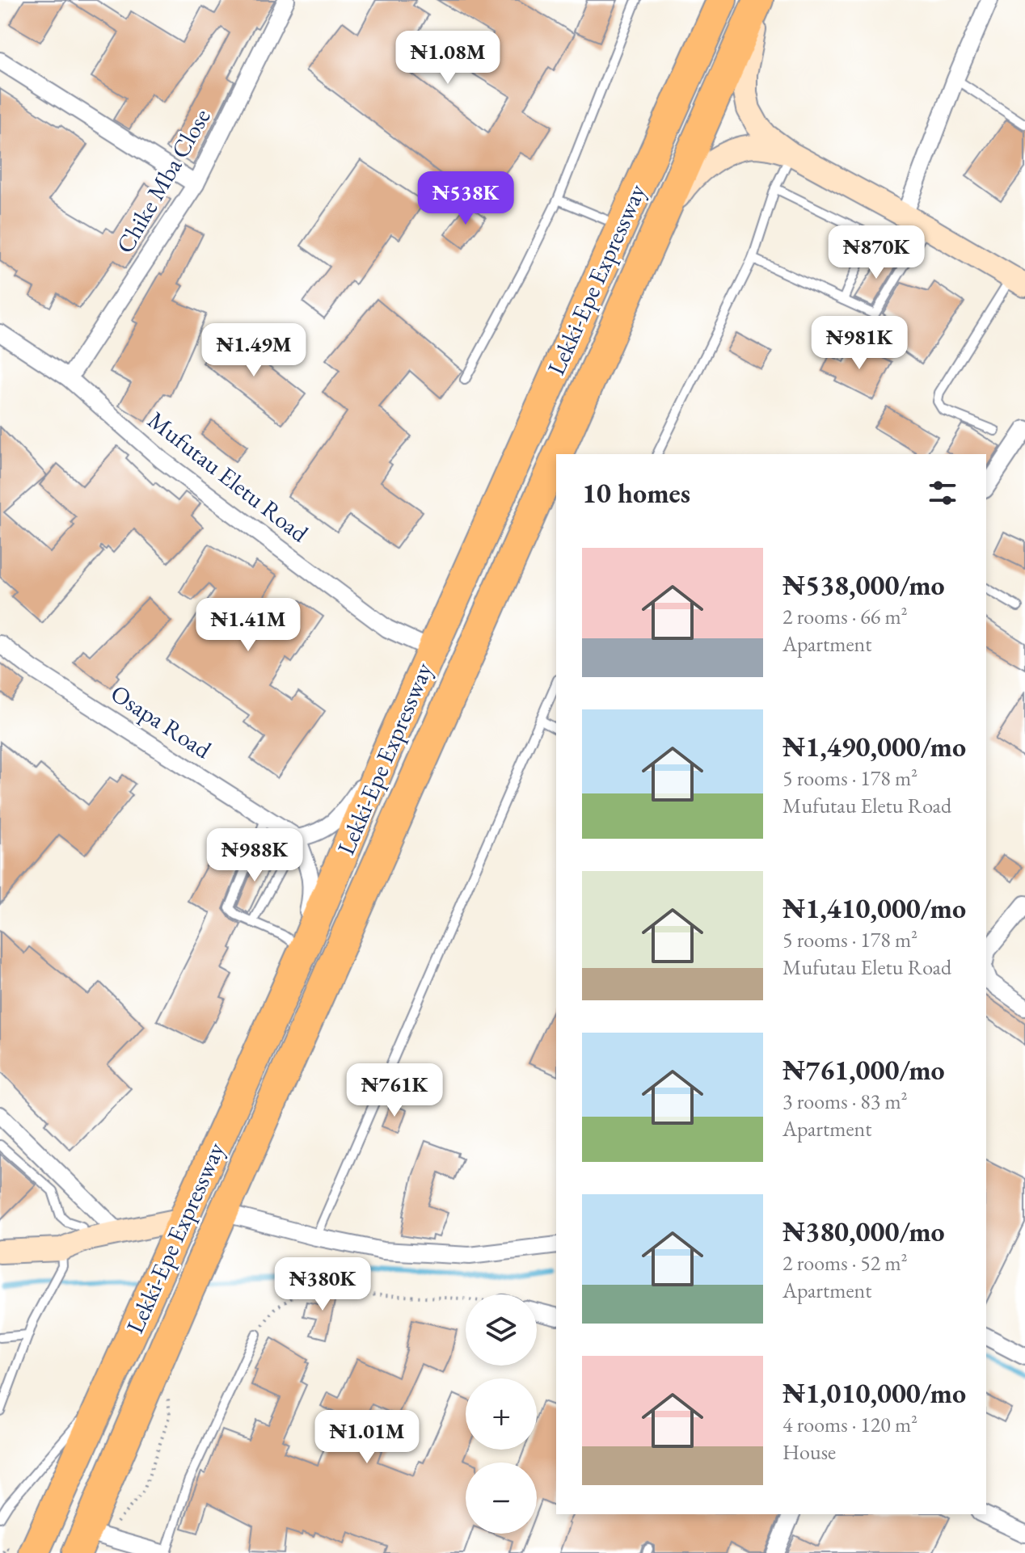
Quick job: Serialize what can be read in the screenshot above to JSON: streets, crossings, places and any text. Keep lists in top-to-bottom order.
{
  "streets": {
    "highway": ["Lekki-Epe Expressway"],
    "street": ["Chike Mba Close", "Mufutau Eletu Road", "Osapa Road"]
  },
  "crossings": [
    ["Chike Mba Close", "Mufutau Eletu Road"],
    ["Lekki-Epe Expressway", "Mufutau Eletu Road"]
  ],
  "page": {
    "price": [
      "₦1.08M",
      "₦538K",
      "₦870K",
      "₦981K",
      "₦1.49M",
      "₦1.41M",
      "₦988K",
      "₦761K",
      "₦380K",
      "₦1.01M"
    ],
    "heading": "10 homes",
    "list": [
      {
        "name": "₦538,000/mo",
        "note": "2 rooms · 66 m² · Apartment"
      },
      {
        "name": "₦1,490,000/mo",
        "note": "5 rooms · 178 m² · Mufutau Eletu Road"
      },
      {
        "name": "₦1,410,000/mo",
        "note": "5 rooms · 178 m² · Mufutau Eletu Road"
      },
      {
        "name": "₦761,000/mo",
        "note": "3 rooms · 83 m² · Apartment"
      },
      {
        "name": "₦380,000/mo",
        "note": "2 rooms · 52 m² · Apartment"
      },
      {
        "name": "₦1,010,000/mo",
        "note": "4 rooms · 120 m² · House"
      }
    ],
    "map_buttons": ["+", "−"]
  }
}
